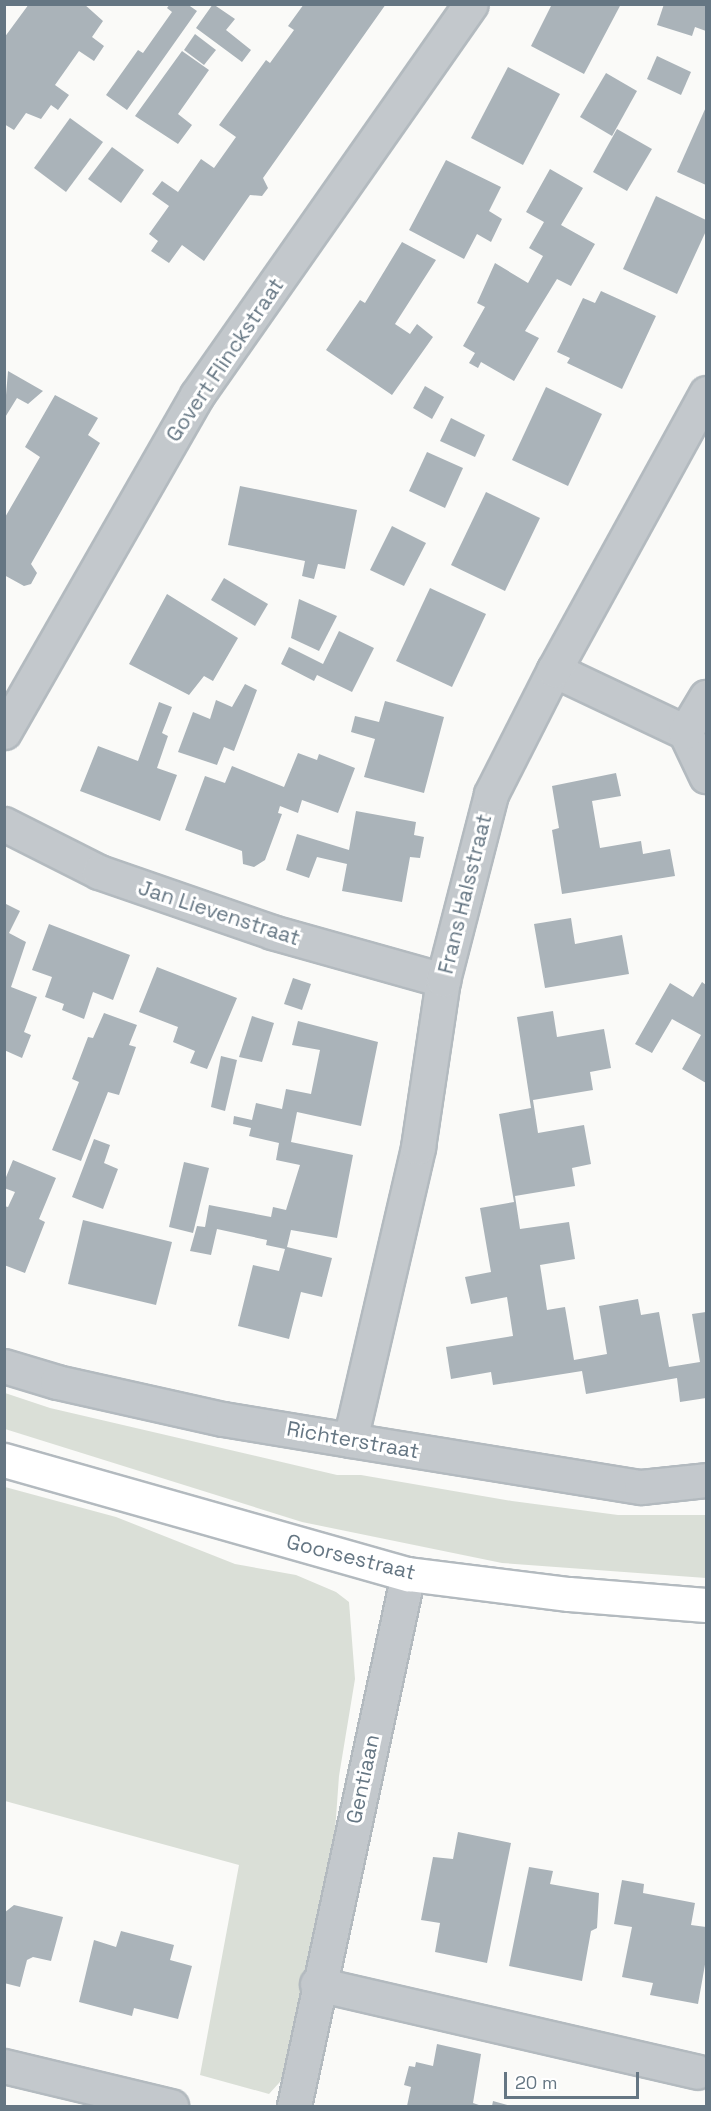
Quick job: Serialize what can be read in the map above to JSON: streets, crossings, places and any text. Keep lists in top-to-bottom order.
{
  "streets": {
    "main road": ["Goorsestraat"],
    "street": [
      "Govert Flinckstraat",
      "Frans Halsstraat",
      "Jan Lievenstraat",
      "Richterstraat",
      "Gentiaan"
    ]
  },
  "crossings": [
    ["Frans Halsstraat", "Jan Lievenstraat"],
    ["Frans Halsstraat", "Richterstraat"],
    ["Goorsestraat", "Gentiaan"]
  ],
  "scale_bar": "20 m"
}
